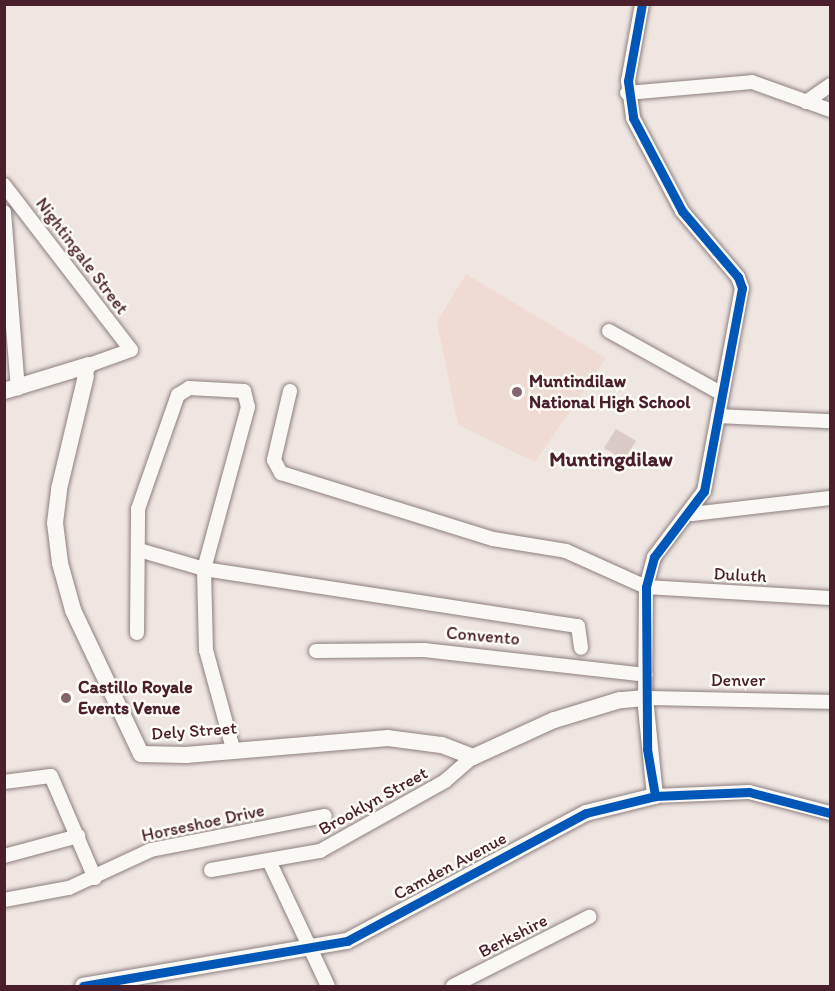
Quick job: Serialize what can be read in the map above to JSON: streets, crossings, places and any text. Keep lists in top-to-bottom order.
{
  "streets": {
    "street": [
      "Nightingale Street",
      "Duluth",
      "Convento",
      "Denver",
      "Dely Street",
      "Brooklyn Street",
      "Horseshoe Drive",
      "Camden Avenue",
      "Berkshire"
    ]
  },
  "crossings": [
    ["Nightingale Street", "Dely Street"],
    ["Dely Street", "Brooklyn Street"]
  ],
  "districts": ["Muntingdilaw"],
  "places": ["Muntindilaw National High School", "Castillo Royale Events Venue"]
}
